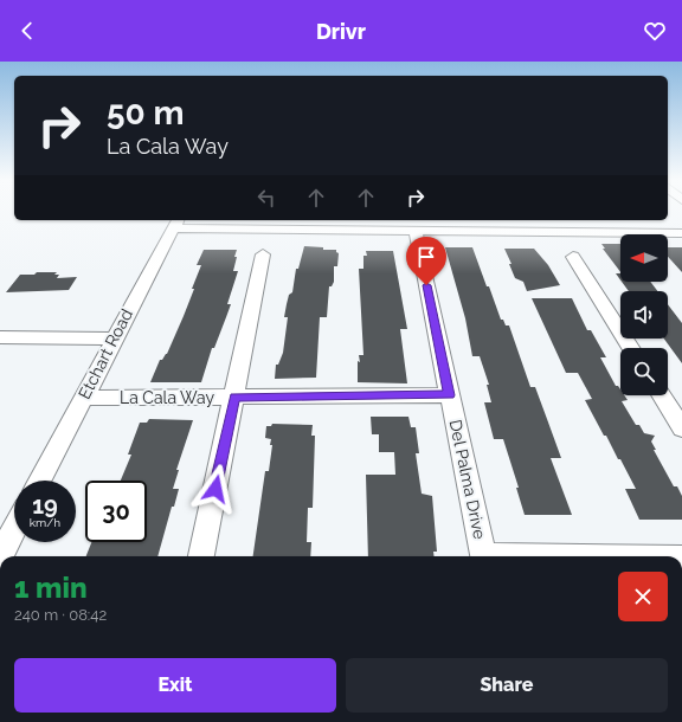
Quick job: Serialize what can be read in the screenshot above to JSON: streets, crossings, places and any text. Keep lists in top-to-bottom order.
{
  "streets": {
    "street": ["Etchart Road", "La Cala Way", "Del Palma Drive"]
  },
  "crossings": [
    ["Etchart Road", "La Cala Way"],
    ["La Cala Way", "Del Palma Drive"]
  ],
  "north": "left",
  "page": {
    "header": "Drivr",
    "turn": ["50 m", "La Cala Way"],
    "speed": "19 km/h",
    "limit": "30",
    "heading": ["1 min", "240 m · 08:42"],
    "buttons": ["Exit", "Share"]
  }
}
